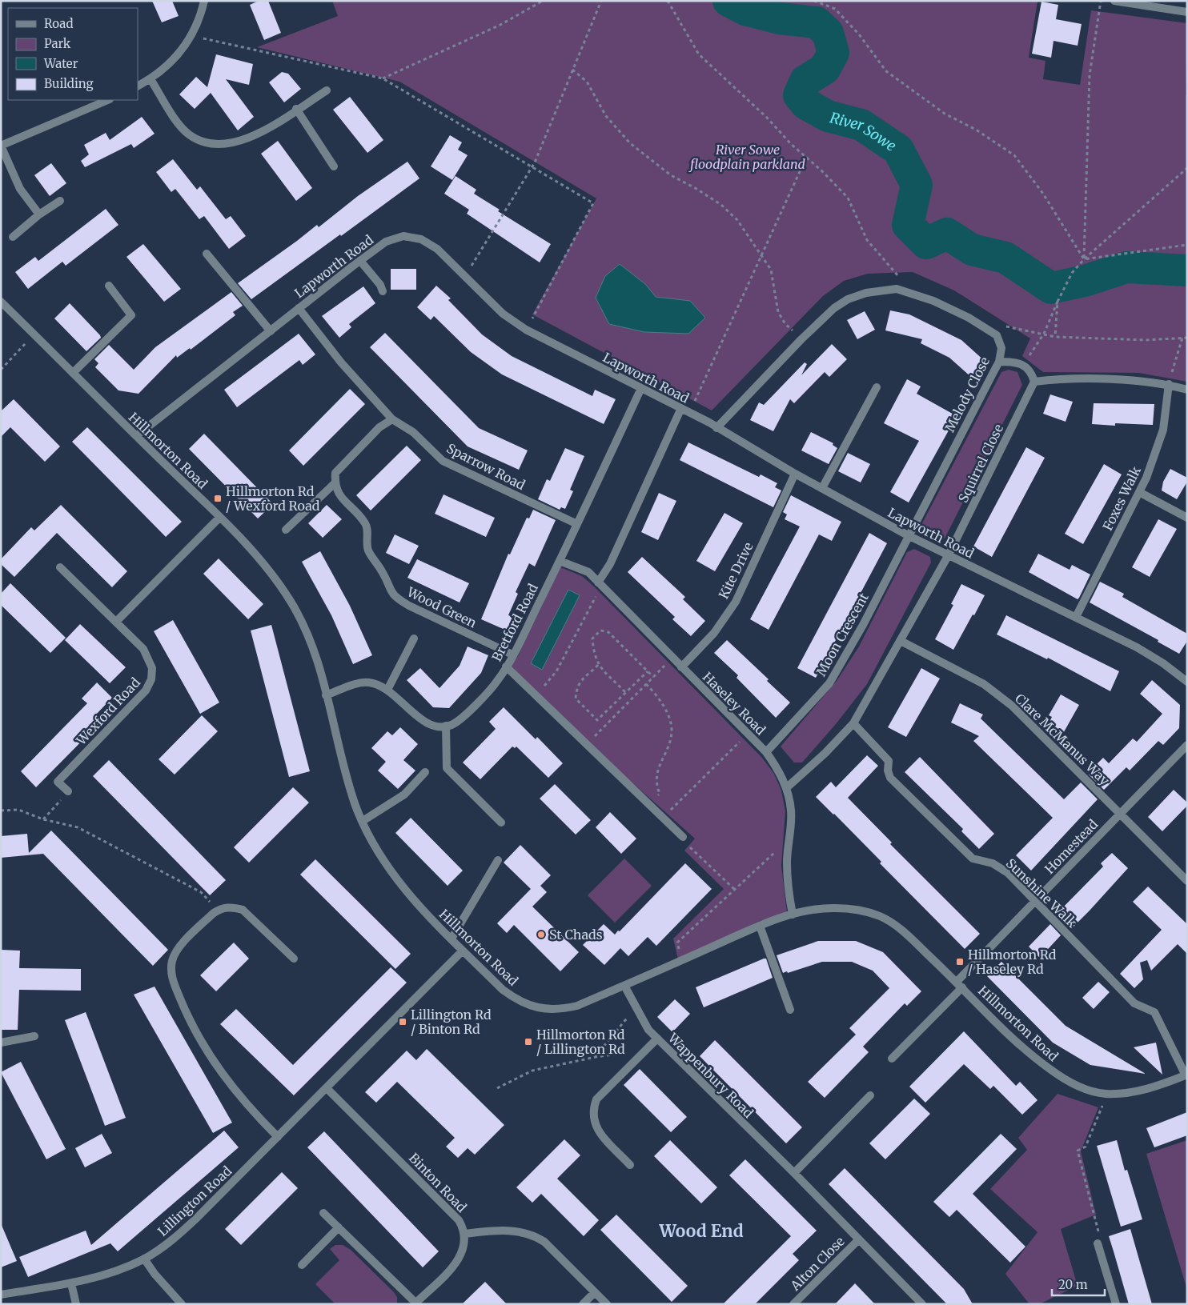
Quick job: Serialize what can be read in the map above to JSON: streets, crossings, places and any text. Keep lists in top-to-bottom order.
{
  "streets": {
    "street": [
      "Lapworth Road",
      "Melody Close",
      "Hillmorton Road",
      "Squirrel Close",
      "Sparrow Road",
      "Foxes Walk",
      "Kite Drive",
      "Wood Green",
      "Bretford Road",
      "Moon Crescent",
      "Haseley Road",
      "Wexford Road",
      "Clare McManus Way",
      "Homestead",
      "Sunshine Walk",
      "Wappenbury Road",
      "Binton Road",
      "Lillington Road",
      "Alton Close"
    ]
  },
  "crossings": [
    ["Lapworth Road", "Melody Close"],
    ["Lapworth Road", "Hillmorton Road"],
    ["Lapworth Road", "Squirrel Close"],
    ["Lapworth Road", "Sparrow Road"],
    ["Lapworth Road", "Foxes Walk"],
    ["Lapworth Road", "Kite Drive"],
    ["Lapworth Road", "Bretford Road"],
    ["Lapworth Road", "Moon Crescent"],
    ["Melody Close", "Moon Crescent"],
    ["Hillmorton Road", "Haseley Road"],
    ["Hillmorton Road", "Homestead"],
    ["Hillmorton Road", "Sunshine Walk"],
    ["Hillmorton Road", "Wappenbury Road"],
    ["Hillmorton Road", "Lillington Road"],
    ["Sparrow Road", "Bretford Road"],
    ["Kite Drive", "Haseley Road"],
    ["Wood Green", "Bretford Road"],
    ["Bretford Road", "Haseley Road"],
    ["Moon Crescent", "Haseley Road"],
    ["Clare McManus Way", "Homestead"],
    ["Homestead", "Sunshine Walk"],
    ["Wappenbury Road", "Alton Close"],
    ["Binton Road", "Lillington Road"]
  ],
  "districts": ["Wood End"],
  "water": ["River Sowe"],
  "parks": ["River Sowe floodplain parkland"],
  "places": {
    "transit": [
      "Hillmorton Rd / Wexford Road",
      "Hillmorton Rd / Haseley Rd",
      "Lillington Rd / Binton Rd",
      "Hillmorton Rd / Lillington Rd"
    ],
    "other": ["St Chads"]
  },
  "legend": [
    "Road",
    "Park",
    "Water",
    "Building"
  ],
  "scale_bar": "20 m"
}
